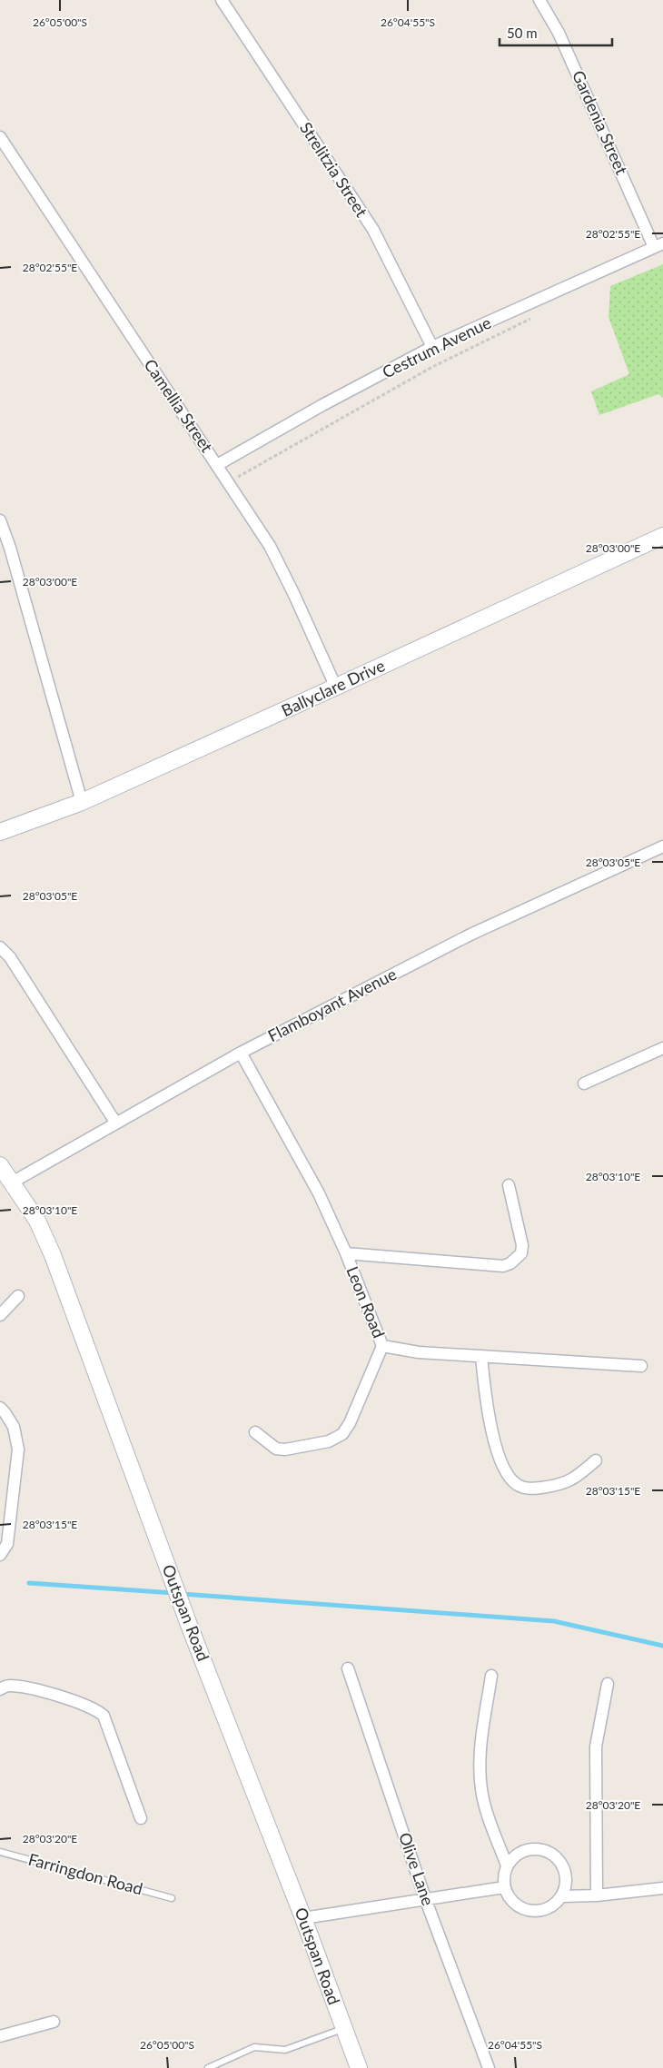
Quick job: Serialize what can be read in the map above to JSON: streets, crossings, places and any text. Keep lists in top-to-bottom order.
{
  "streets": {
    "street": [
      "Gardenia Street",
      "Strelitzia Street",
      "Cestrum Avenue",
      "Camellia Street",
      "Ballyclare Drive",
      "Flamboyant Avenue",
      "Leon Road",
      "Outspan Road",
      "Olive Lane"
    ],
    "lane": ["Farringdon Road"]
  },
  "crossings": [
    ["Gardenia Street", "Cestrum Avenue"],
    ["Strelitzia Street", "Cestrum Avenue"],
    ["Cestrum Avenue", "Camellia Street"],
    ["Camellia Street", "Ballyclare Drive"],
    ["Flamboyant Avenue", "Leon Road"],
    ["Flamboyant Avenue", "Outspan Road"]
  ],
  "scale_bar": "50 m",
  "coordinates": [
    "26°05'00\"S",
    "26°04'55\"S",
    "28°02'55\"E",
    "28°03'00\"E",
    "28°03'05\"E",
    "28°03'10\"E",
    "28°03'15\"E",
    "28°03'20\"E"
  ]
}
